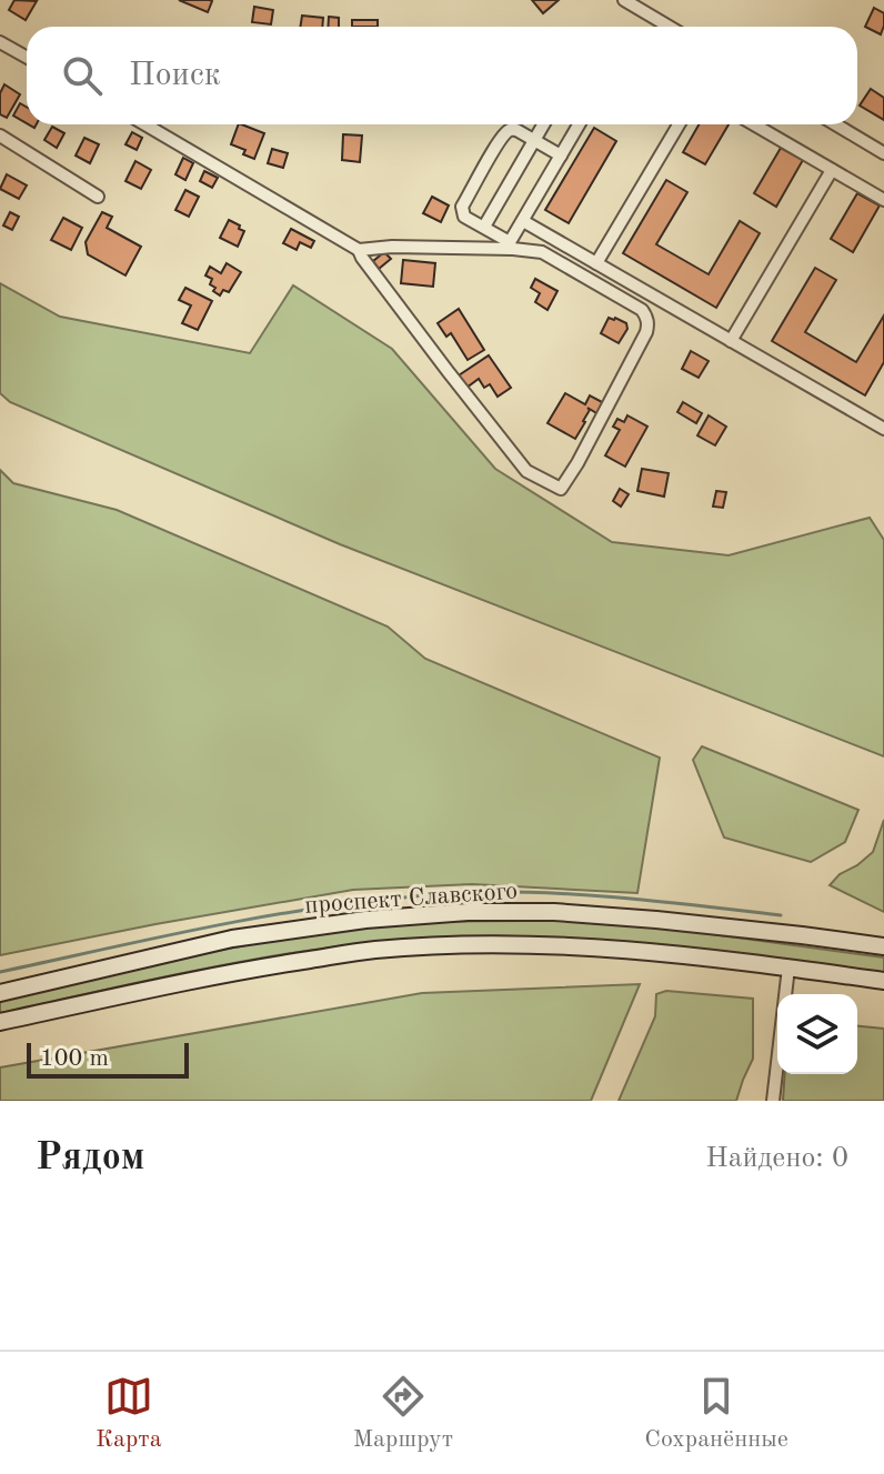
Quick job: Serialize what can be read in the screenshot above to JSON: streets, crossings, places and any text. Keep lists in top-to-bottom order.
{
  "streets": {
    "main road": ["проспект Славского"]
  },
  "scale_bar": "100 m",
  "page": {
    "search": "Поиск",
    "scale": "100 m",
    "heading": ["Рядом", "Найдено: 0"],
    "nav": ["Карта", "Маршрут", "Сохранённые"]
  }
}
